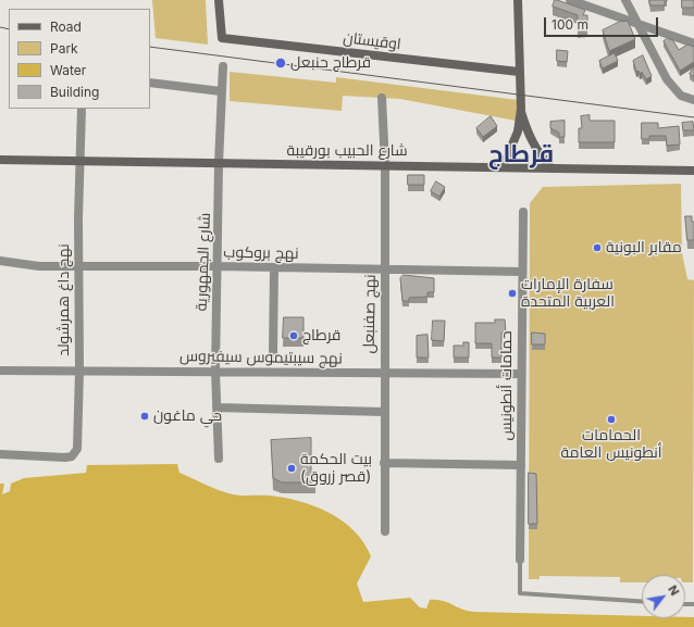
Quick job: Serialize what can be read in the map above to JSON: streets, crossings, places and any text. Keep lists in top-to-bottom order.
{
  "streets": {
    "main road": ["اوقيستان", "شارع الحبيب بورقيبة"],
    "street": [
      "نهج بروكوب",
      "شارع الجمهورية",
      "نهج داغ همرشولد",
      "نهج صفنبعل",
      "نهج سيبتيموس سيفيروس",
      "حمامات أنطونيس"
    ]
  },
  "crossings": [
    ["شارع الحبيب بورقيبة", "شارع الجمهورية"],
    ["شارع الحبيب بورقيبة", "نهج داغ همرشولد"],
    ["شارع الحبيب بورقيبة", "نهج صفنبعل"],
    ["نهج بروكوب", "شارع الجمهورية"],
    ["نهج بروكوب", "نهج داغ همرشولد"],
    ["نهج بروكوب", "نهج صفنبعل"],
    ["نهج بروكوب", "حمامات أنطونيس"],
    ["شارع الجمهورية", "نهج سيبتيموس سيفيروس"],
    ["نهج داغ همرشولد", "نهج سيبتيموس سيفيروس"],
    ["نهج صفنبعل", "نهج سيبتيموس سيفيروس"],
    ["نهج سيبتيموس سيفيروس", "حمامات أنطونيس"]
  ],
  "districts": ["قرطاج"],
  "places": [
    "قرطاج حنبعل",
    "مقابر البونية",
    "سفارة الإمارات العربية المتحدة",
    "قرطاج",
    "حي ماغون",
    "الحمامات أنطونيس العامة",
    "بيت الحكمة (قصر زروق)"
  ],
  "legend": [
    "Road",
    "Park",
    "Water",
    "Building"
  ],
  "scale_bar": "100 m",
  "north": "top right"
}
